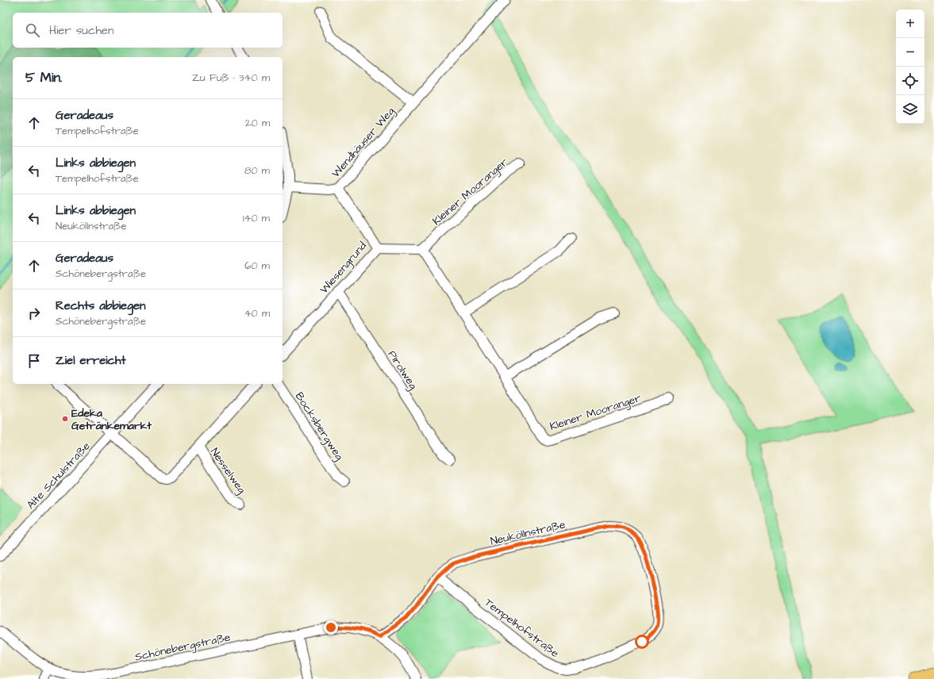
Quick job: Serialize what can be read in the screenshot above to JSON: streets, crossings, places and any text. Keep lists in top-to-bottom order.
{
  "streets": {
    "street": [
      "Wendhäuser Weg",
      "Kleiner Mooranger",
      "Wiesengrund",
      "Pirolweg",
      "Bocksbergweg",
      "Nesselweg",
      "Alte Schulstraße",
      "Neuköllnstraße",
      "Tempelhofstraße",
      "Schönebergstraße"
    ]
  },
  "crossings": [
    ["Wendhäuser Weg", "Wiesengrund"],
    ["Wiesengrund", "Pirolweg"],
    ["Neuköllnstraße", "Tempelhofstraße"]
  ],
  "places": ["Edeka Getränkemarkt"],
  "page": {
    "map_buttons": ["+", "−"],
    "search": "Hier suchen",
    "heading": ["5 Min.", "Zu Fuß · 340 m"],
    "list": [
      ["Geradeaus", "Tempelhofstraße", "20 m"],
      ["Links abbiegen", "Tempelhofstraße", "80 m"],
      ["Links abbiegen", "Neuköllnstraße", "140 m"],
      ["Geradeaus", "Schönebergstraße", "60 m"],
      ["Rechts abbiegen", "Schönebergstraße", "40 m"],
      "Ziel erreicht"
    ]
  }
}
